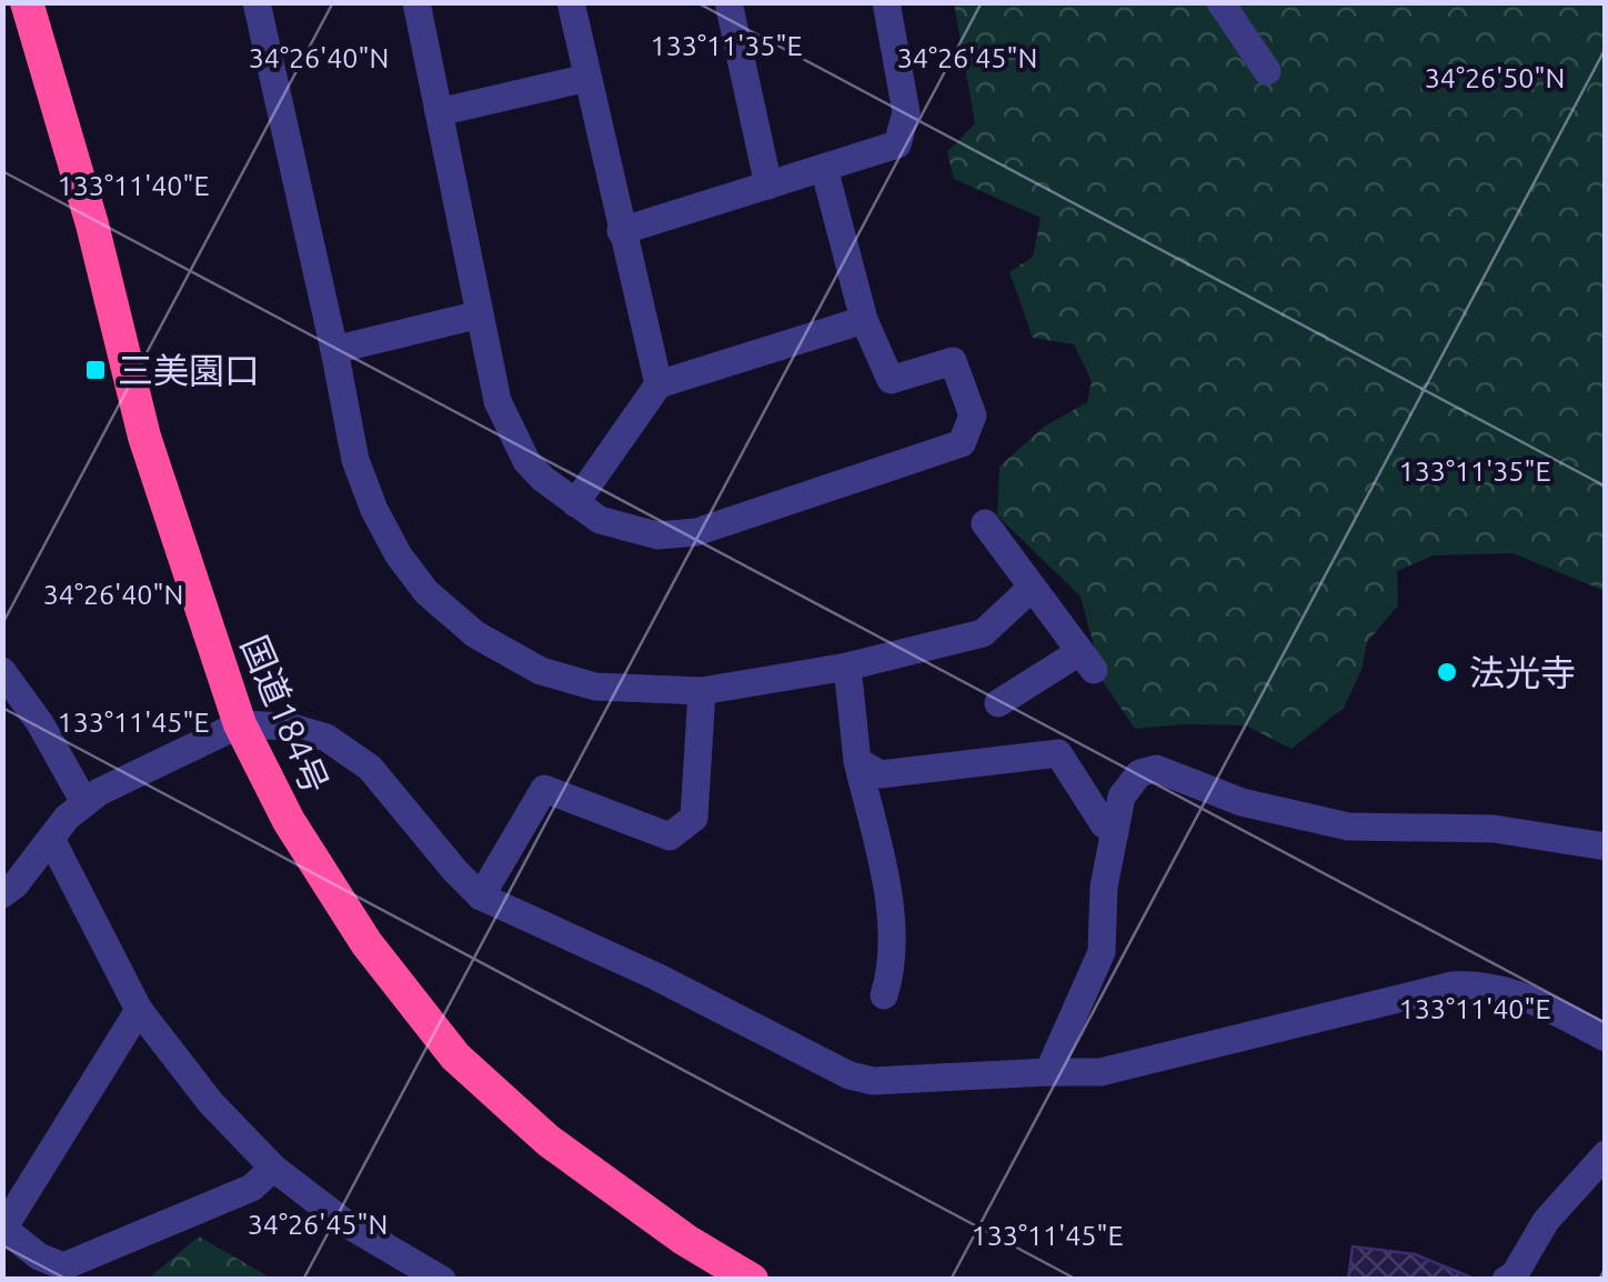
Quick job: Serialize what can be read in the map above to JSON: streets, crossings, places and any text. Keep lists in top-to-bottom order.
{
  "streets": {
    "highway": ["国道184号"]
  },
  "places": {
    "transit": ["三美園口"],
    "other": ["法光寺"]
  },
  "coordinates": [
    "133°11'35\"E",
    "34°26'40\"N",
    "34°26'45\"N",
    "34°26'50\"N",
    "133°11'40\"E",
    "133°11'45\"E"
  ]
}
